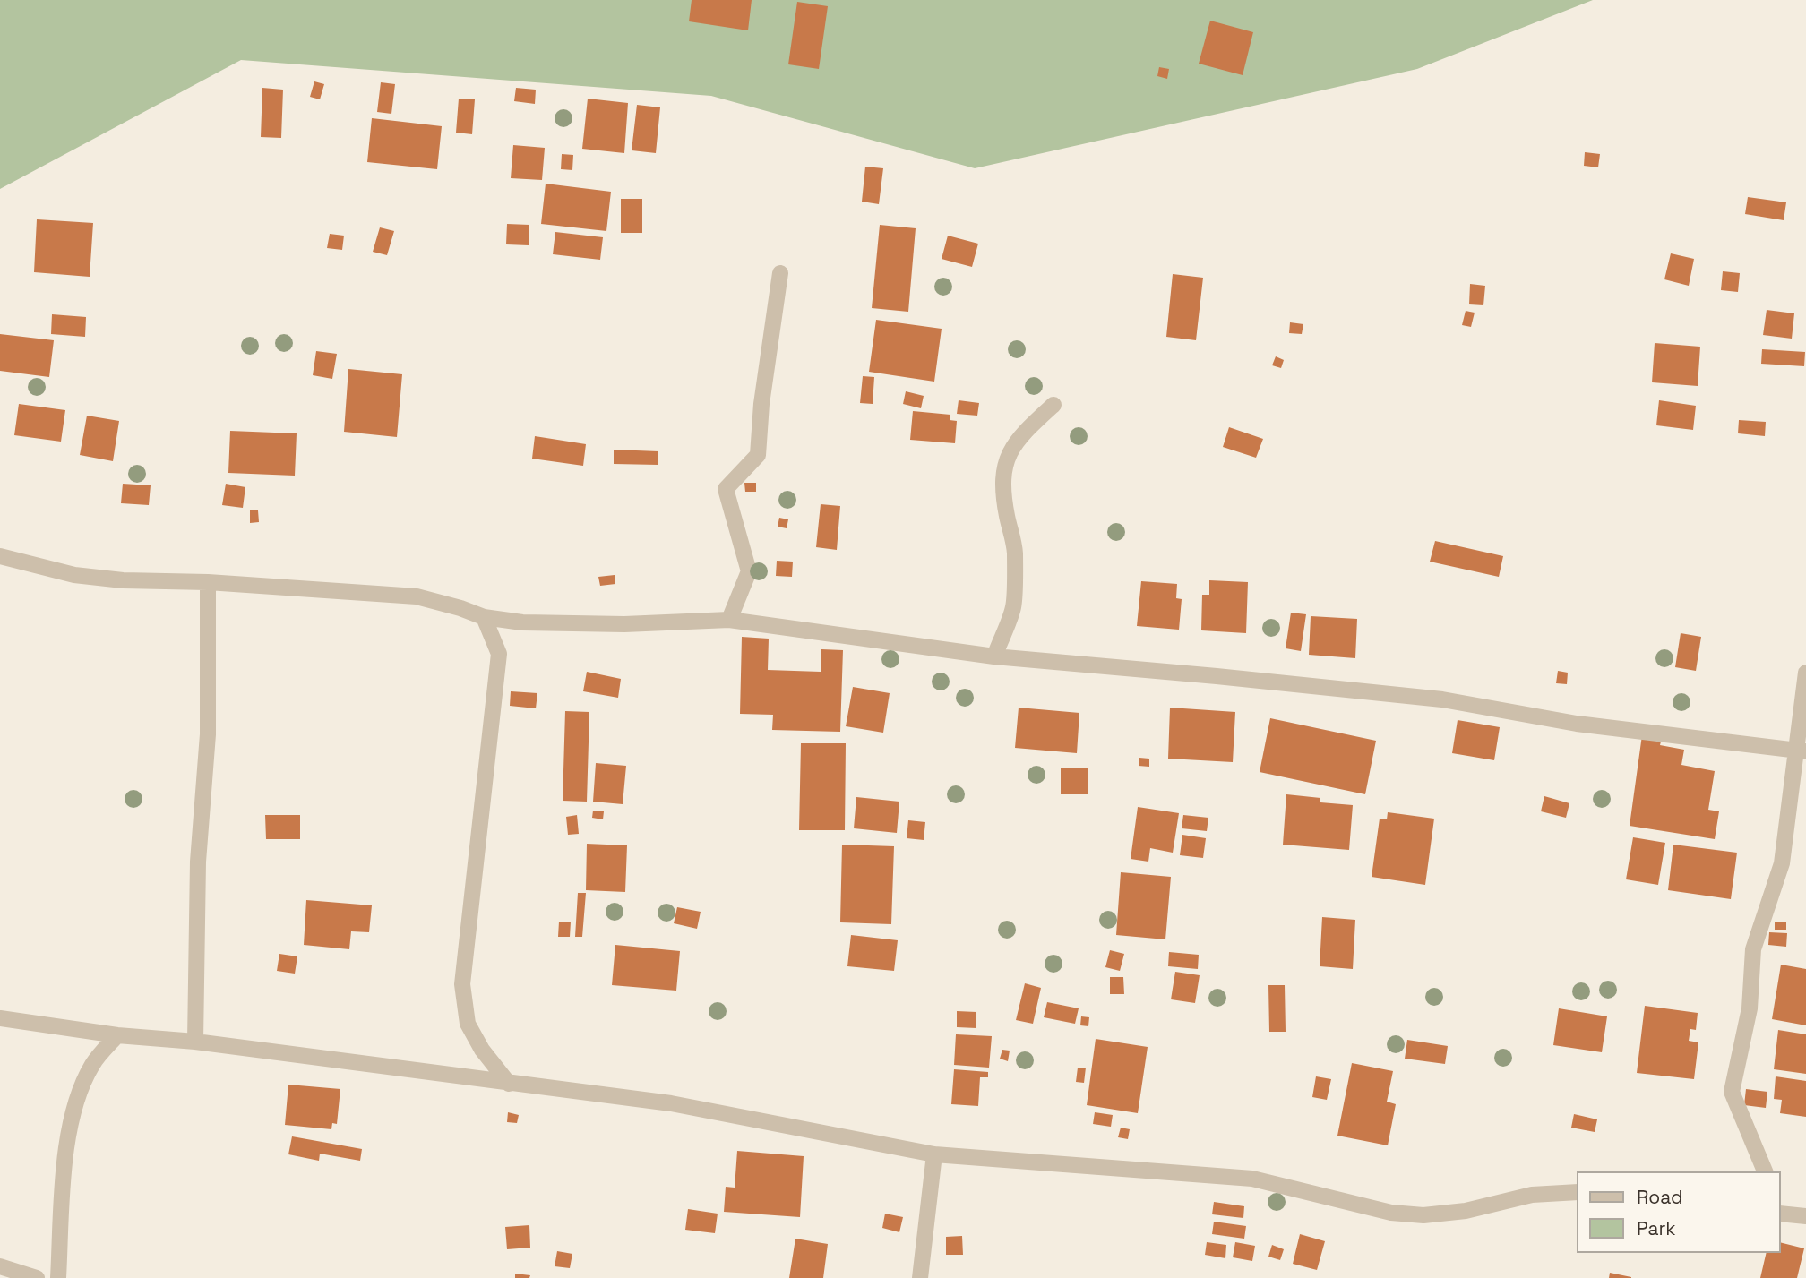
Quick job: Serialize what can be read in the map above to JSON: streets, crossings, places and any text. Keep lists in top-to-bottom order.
{
  "legend": ["Road", "Park"]
}
